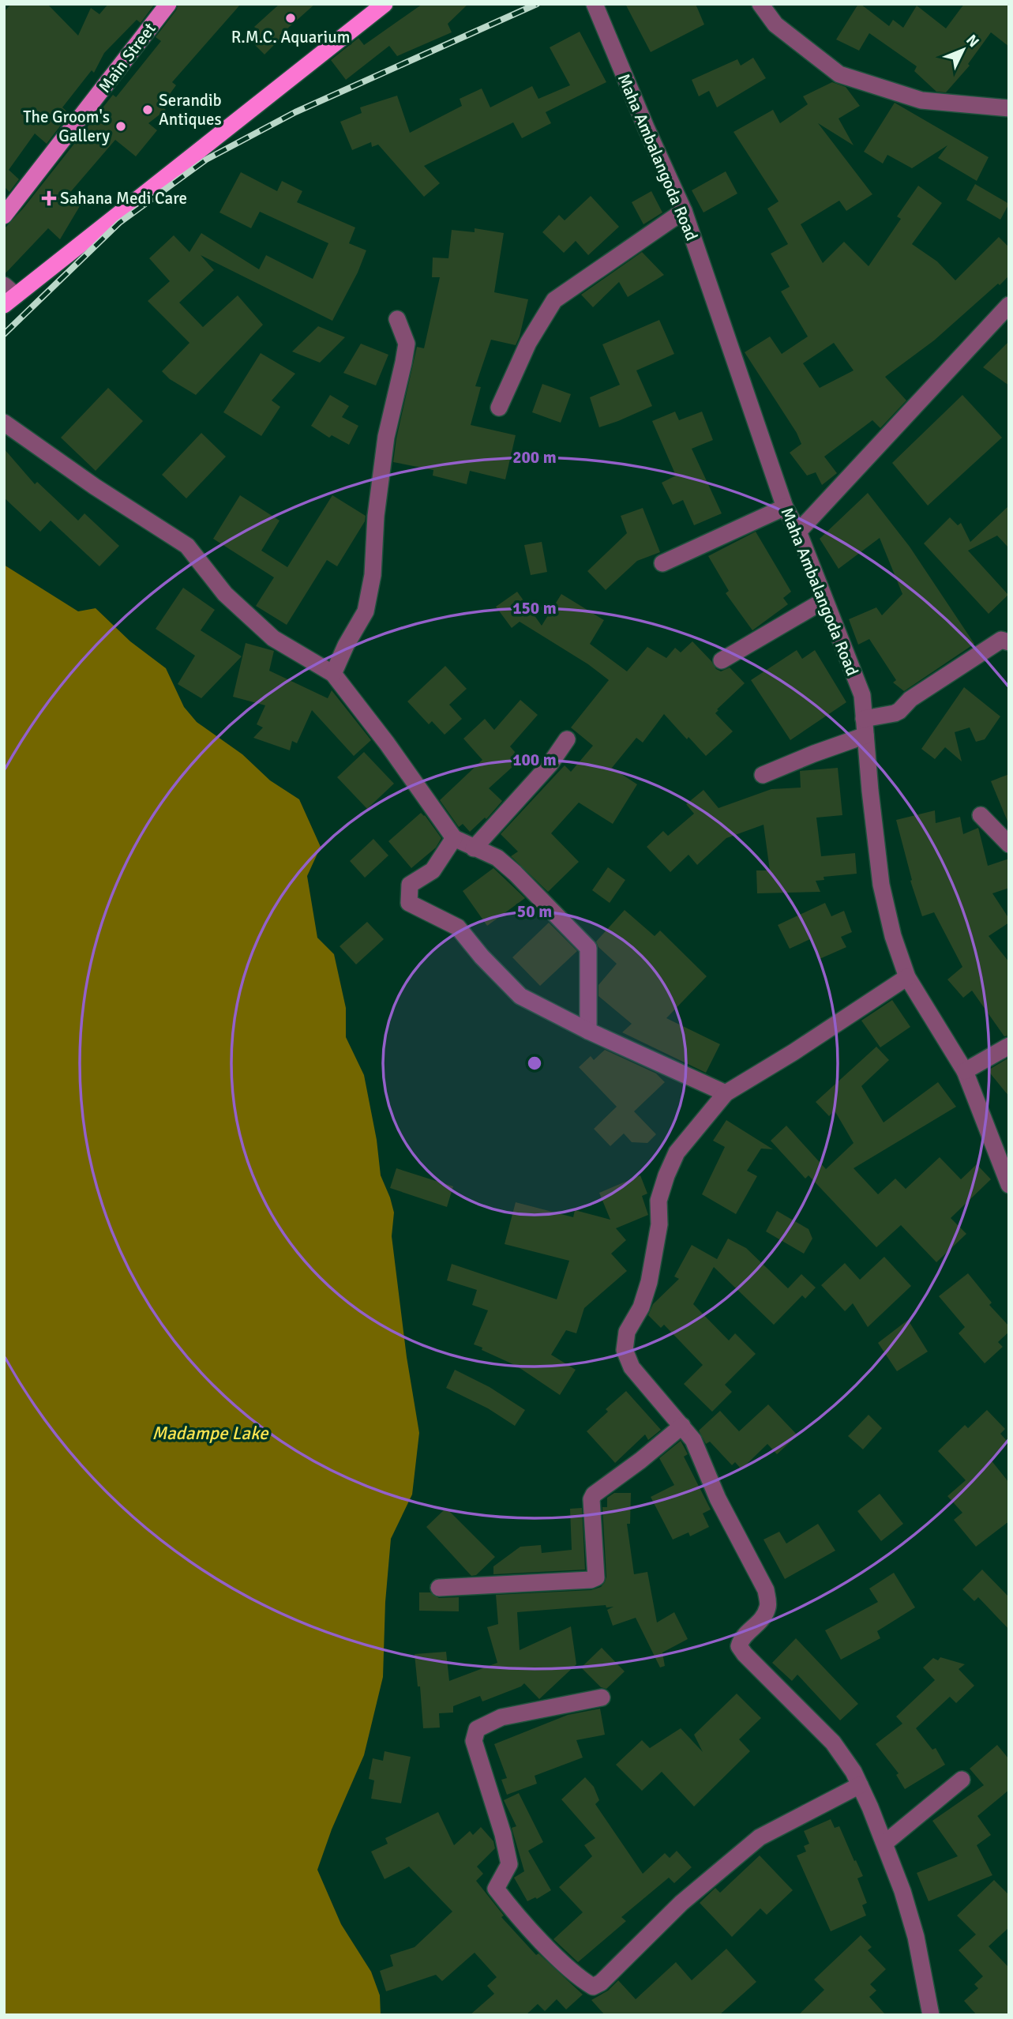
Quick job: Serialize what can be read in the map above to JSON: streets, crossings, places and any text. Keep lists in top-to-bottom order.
{
  "streets": {
    "main road": ["Main Street"],
    "street": ["Maha Ambalangoda Road"]
  },
  "water": ["Madampe Lake"],
  "places": {
    "other": ["R.M.C. Aquarium", "Serandib Antiques", "The Groom's Gallery"],
    "health": ["Sahana Medi Care"]
  },
  "north": "top right",
  "rings": [
    "200 m",
    "150 m",
    "100 m",
    "50 m"
  ]
}
